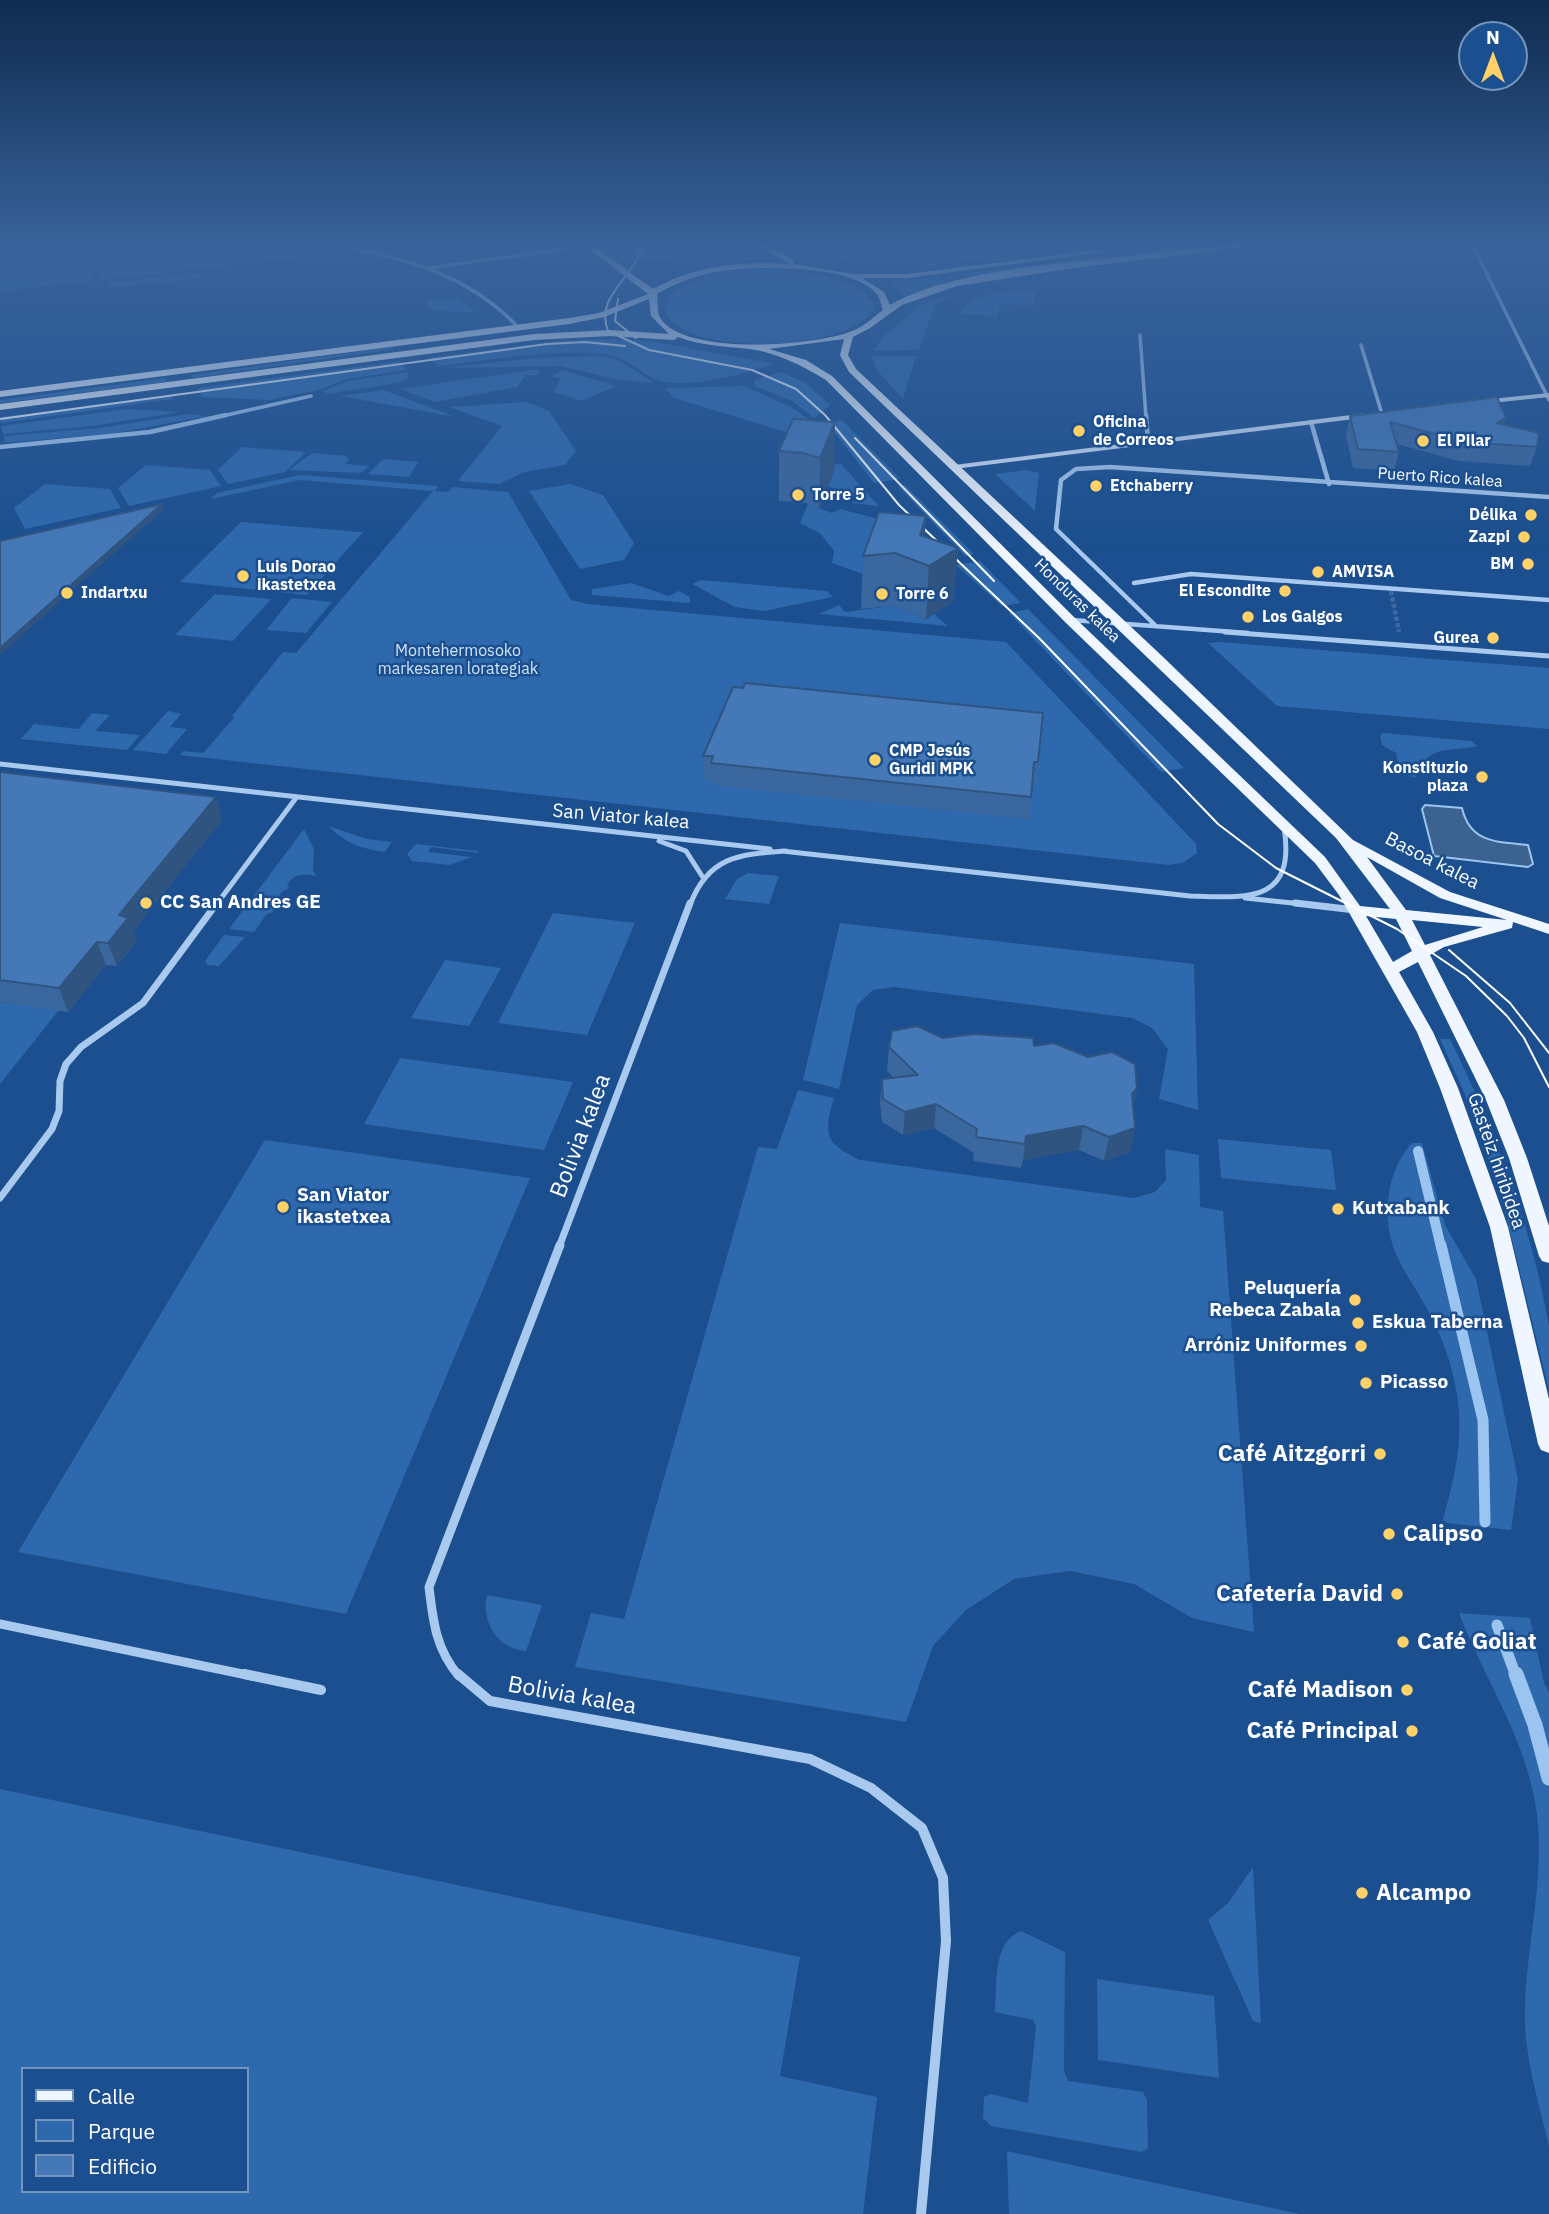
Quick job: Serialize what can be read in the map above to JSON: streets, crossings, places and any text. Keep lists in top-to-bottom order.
{
  "streets": {
    "main road": ["Honduras kalea", "Basoa kalea", "Gasteiz hiribidea"],
    "street": ["Puerto Rico kalea", "San Viator kalea", "Bolivia kalea"]
  },
  "crossings": [
    ["Honduras kalea", "San Viator kalea"],
    ["Honduras kalea", "Basoa kalea"],
    ["Honduras kalea", "Gasteiz hiribidea"],
    ["San Viator kalea", "Basoa kalea"],
    ["San Viator kalea", "Gasteiz hiribidea"],
    ["Basoa kalea", "Gasteiz hiribidea"]
  ],
  "parks": ["Montehermosoko markesaren lorategiak"],
  "places": [
    "Oficina de Correos",
    "El Pilar",
    "Etchaberry",
    "Torre 5",
    "Délika",
    "Zazpi",
    "BM",
    "AMVISA",
    "Luis Dorao ikastetxea",
    "El Escondite",
    "Indartxu",
    "Torre 6",
    "Los Galgos",
    "Gurea",
    "CMP Jesús Guridi MPK",
    "Konstituzio plaza",
    "CC San Andres GE",
    "San Viator ikastetxea",
    "Kutxabank",
    "Peluquería Rebeca Zabala",
    "Eskua Taberna",
    "Arróniz Uniformes",
    "Picasso",
    "Café Aitzgorri",
    "Calipso",
    "Cafetería David",
    "Café Goliat",
    "Café Madison",
    "Café Principal",
    "Alcampo"
  ],
  "legend": ["Calle", "Parque", "Edificio"],
  "north": "top"
}
